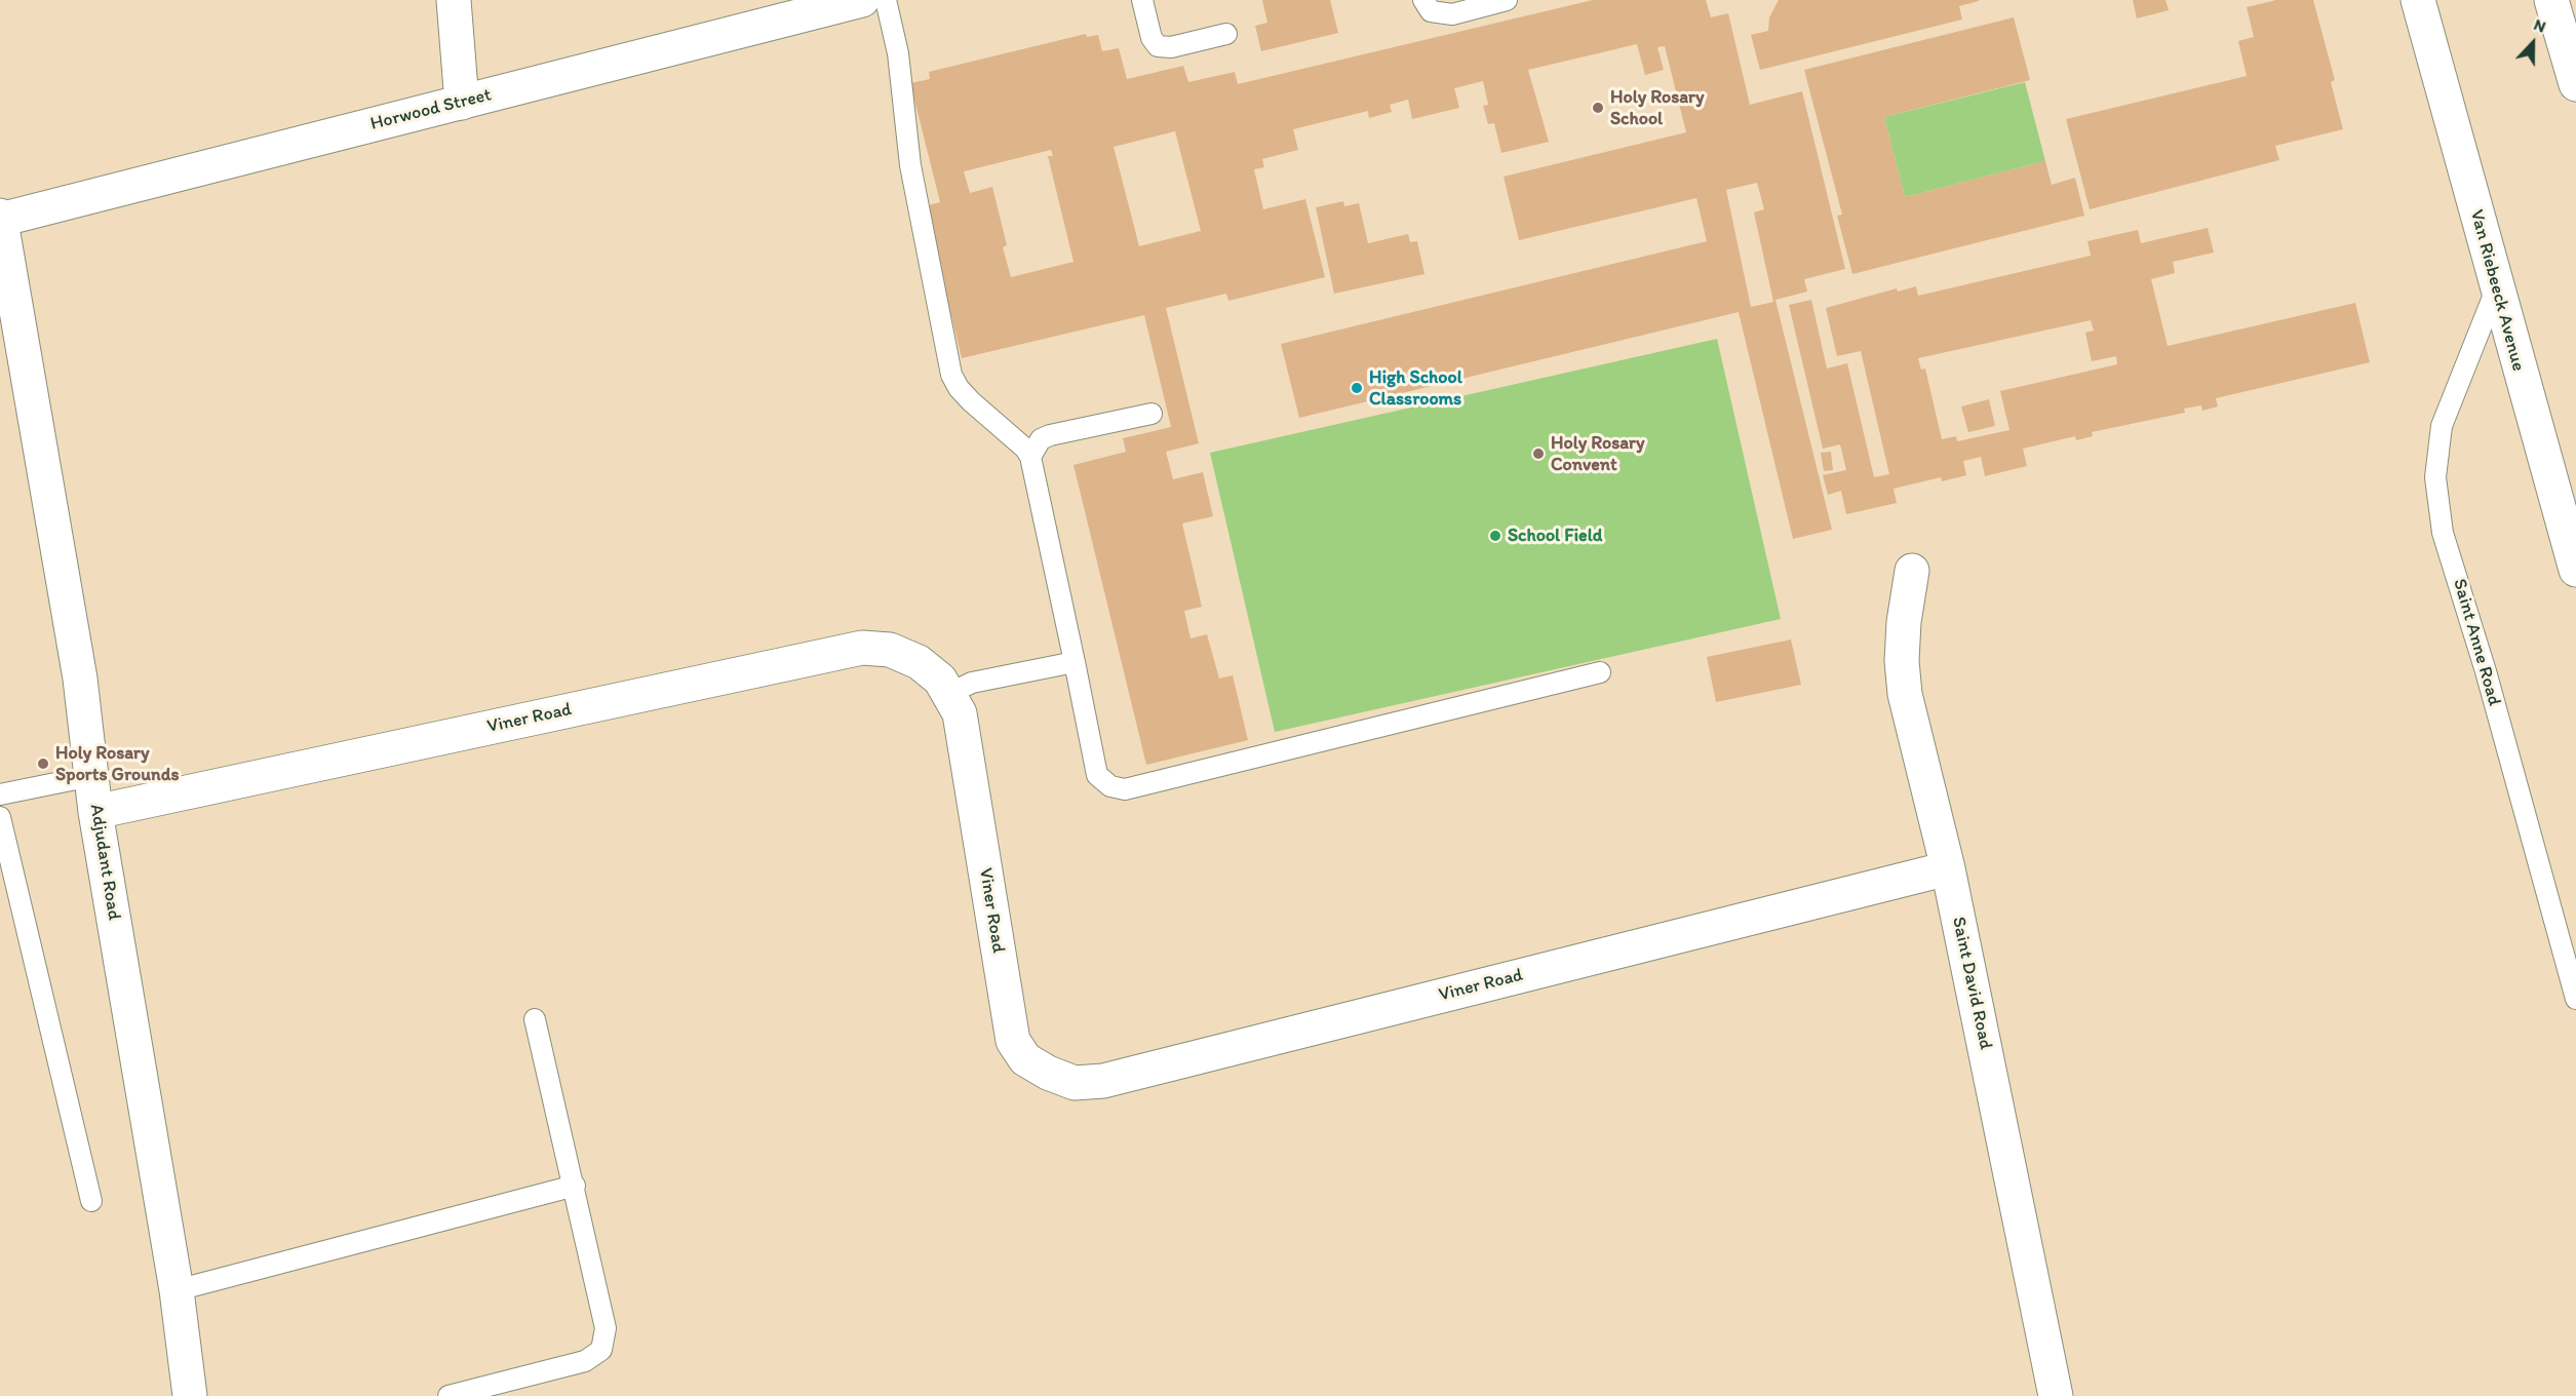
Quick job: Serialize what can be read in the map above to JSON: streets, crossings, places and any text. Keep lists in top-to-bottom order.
{
  "streets": {
    "street": [
      "Horwood Street",
      "Van Riebeeck Avenue",
      "Viner Road",
      "Adjudant Road",
      "Saint David Road"
    ],
    "lane": ["Saint Anne Road"]
  },
  "crossings": [
    ["Horwood Street", "Adjudant Road"],
    ["Van Riebeeck Avenue", "Saint Anne Road"],
    ["Viner Road", "Adjudant Road"],
    ["Viner Road", "Saint David Road"]
  ],
  "places": [
    "Holy Rosary School",
    "High School Classrooms",
    "Holy Rosary Convent",
    "School Field",
    "Holy Rosary Sports Grounds"
  ],
  "north": "top"
}
